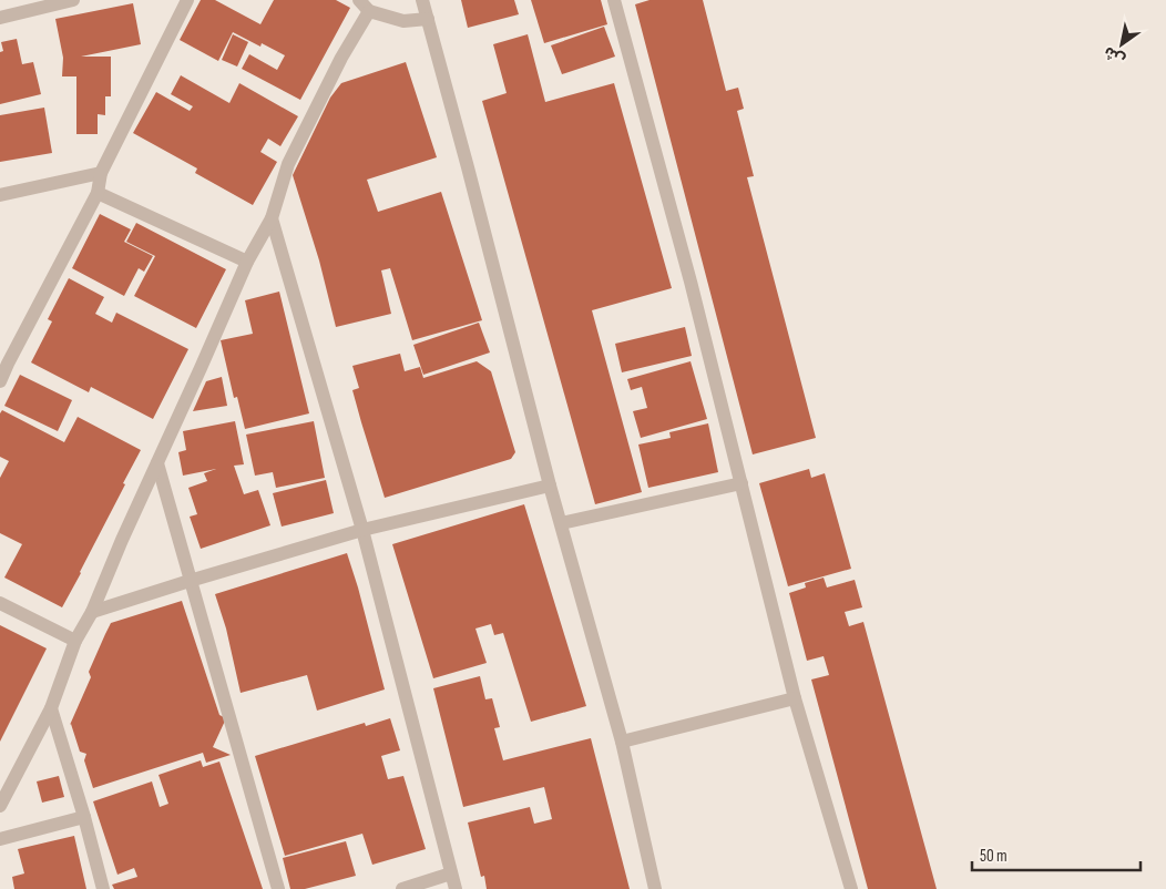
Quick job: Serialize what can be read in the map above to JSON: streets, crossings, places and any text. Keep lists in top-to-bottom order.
{
  "scale_bar": "50 m",
  "north": "bottom left"
}
